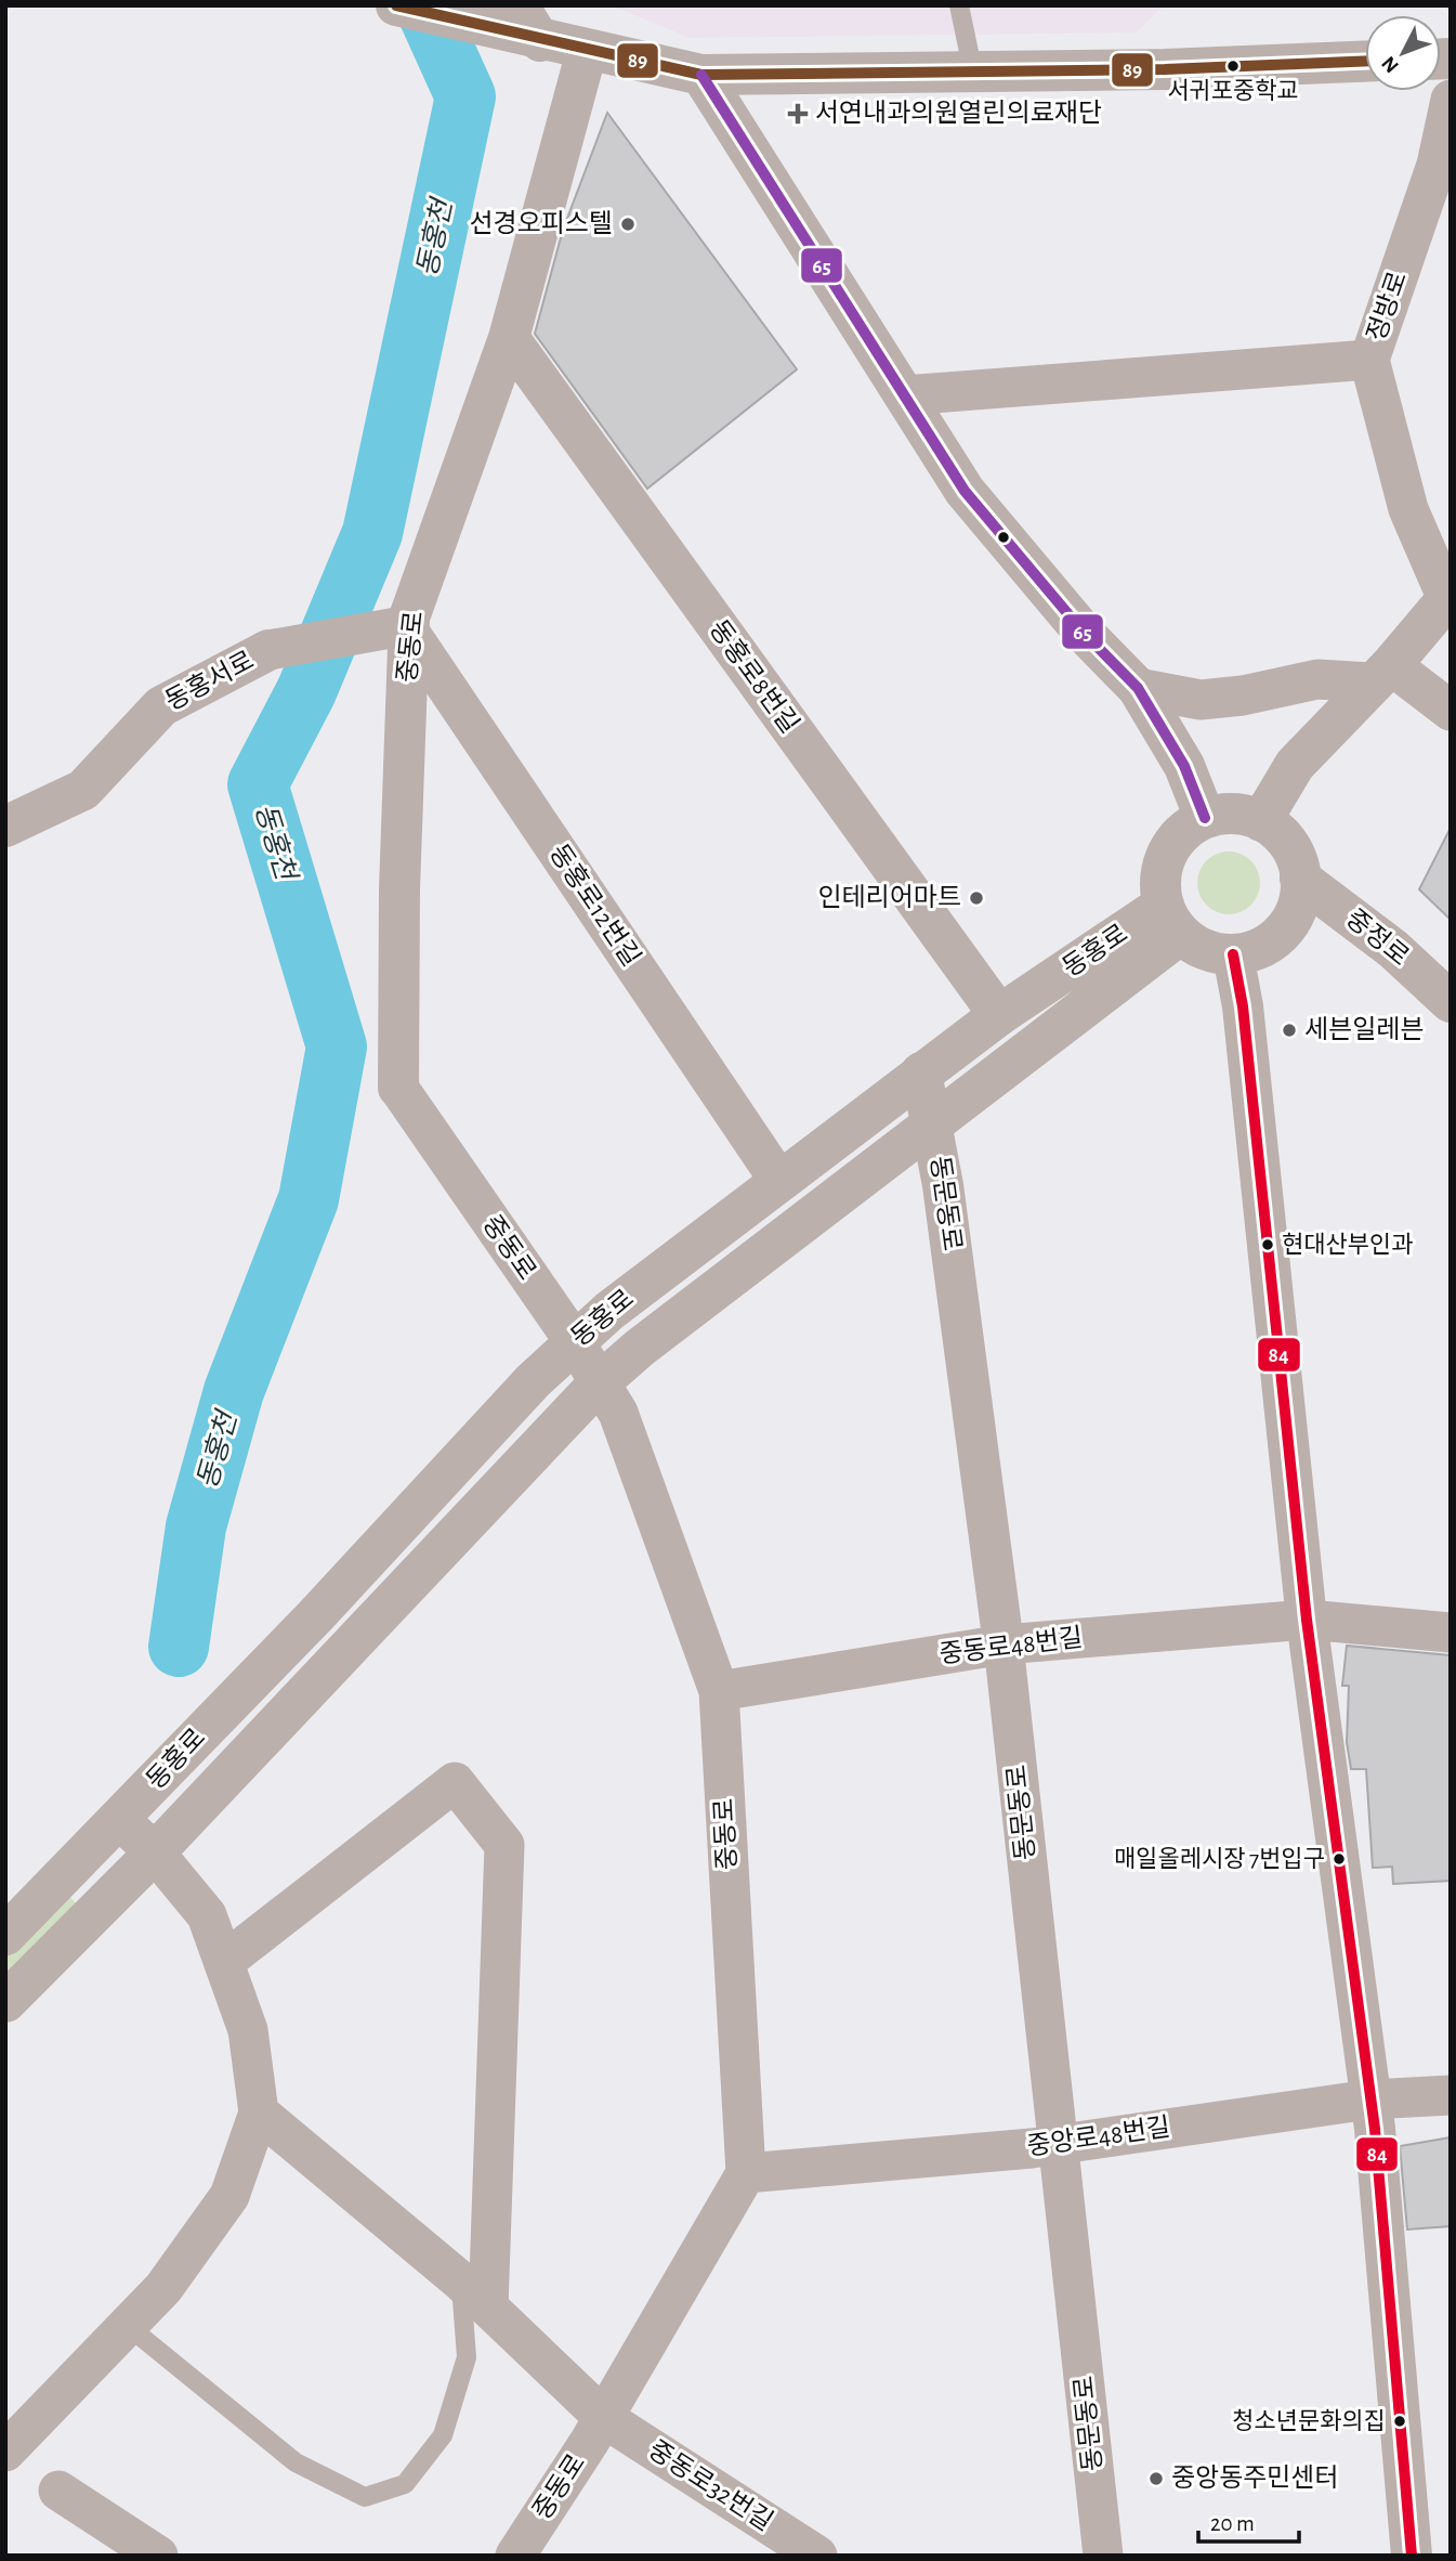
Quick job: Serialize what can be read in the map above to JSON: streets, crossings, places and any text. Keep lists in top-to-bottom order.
{
  "streets": {
    "main road": ["정방로", "동홍로"],
    "street": [
      "중동로",
      "동홍로8번길",
      "동홍서로",
      "동홍로12번길",
      "중정로",
      "동문동로",
      "중동로48번길",
      "중앙로48번길",
      "중동로32번길"
    ]
  },
  "crossings": [
    ["정방로", "중정로"],
    ["정방로", "동홍로"],
    ["중동로", "동홍로8번길"],
    ["중동로", "동홍서로"],
    ["중동로", "동홍로12번길"],
    ["중동로", "동홍로"],
    ["중동로", "중동로48번길"],
    ["중동로", "중앙로48번길"],
    ["중동로", "중동로32번길"],
    ["동홍로8번길", "동홍로"],
    ["동홍서로", "동홍로12번길"],
    ["동홍로12번길", "동홍로"],
    ["중정로", "동홍로"],
    ["동홍로", "동문동로"],
    ["동문동로", "중동로48번길"],
    ["동문동로", "중앙로48번길"]
  ],
  "water": ["동홍천"],
  "places": {
    "other": [
      "서귀포중학교",
      "선경오피스텔",
      "인테리어마트",
      "세븐일레븐",
      "현대산부인과",
      "매일올레시장 7번입구",
      "청소년문화의집",
      "중앙동주민센터"
    ],
    "health": ["서연내과의원열린의료재단"]
  },
  "lines": ["transit line 89", "transit line 65", "transit line 84"],
  "scale_bar": "20 m",
  "north": "bottom left"
}
